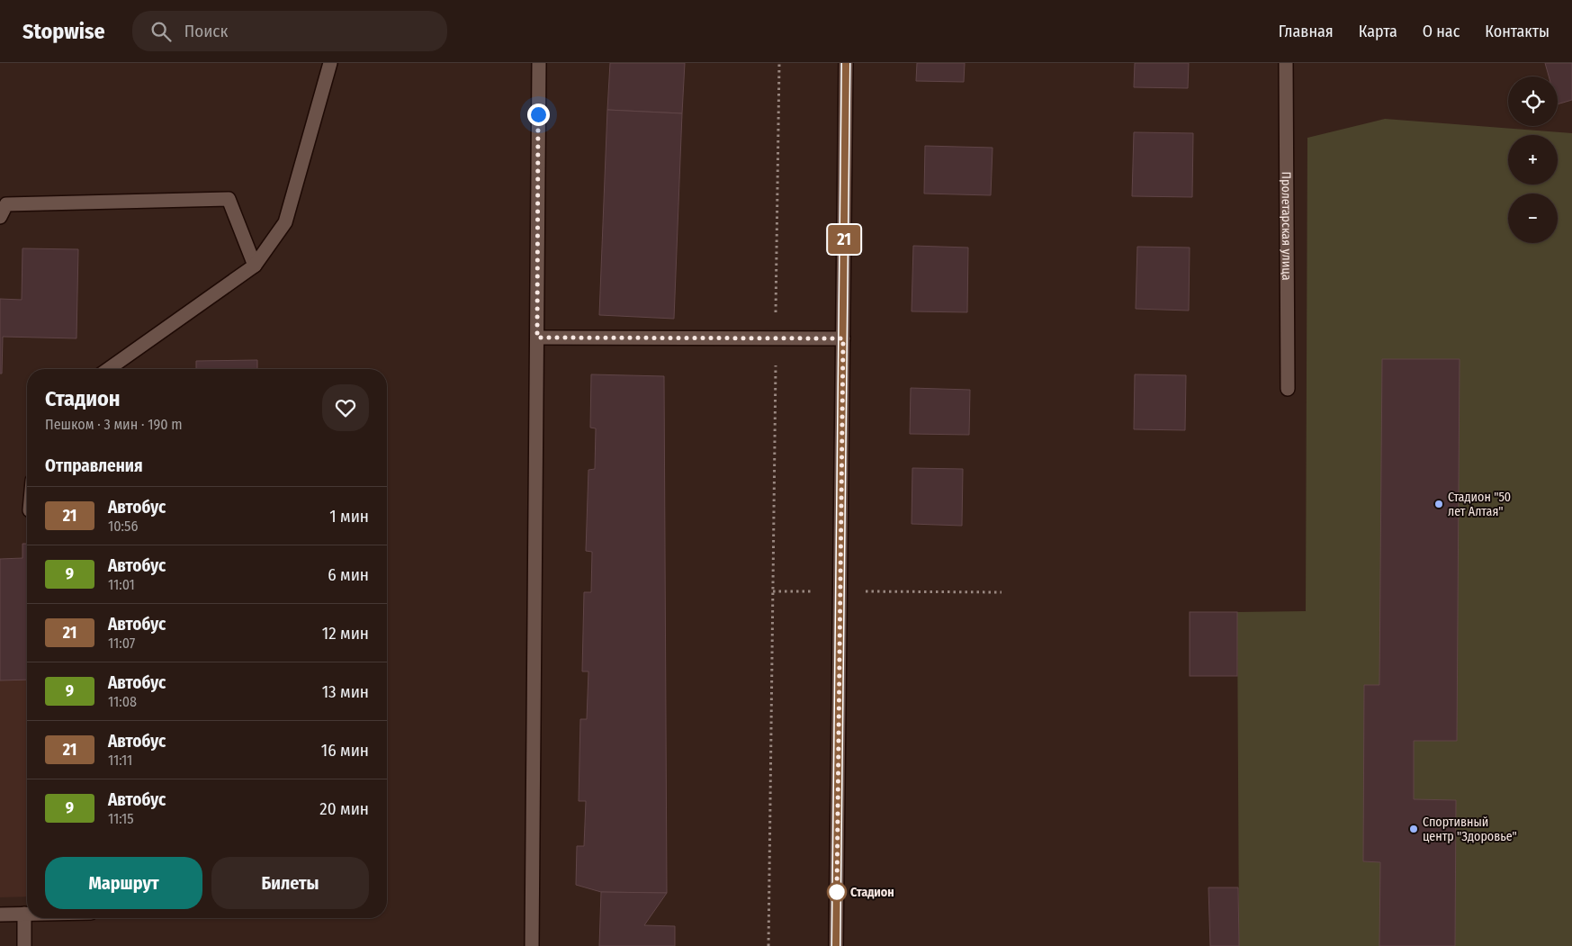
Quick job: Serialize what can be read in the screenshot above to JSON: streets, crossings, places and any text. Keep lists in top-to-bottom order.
{
  "streets": {
    "street": ["Пролетарская улица"]
  },
  "places": ["Стадион \"50 лет Алтая\"", "Спортивный центр \"Здоровье\"", "Стадион"],
  "lines": ["bus line 21"],
  "page": {
    "header": "Stopwise",
    "search": "Поиск",
    "nav": [
      "Главная",
      "Карта",
      "О нас",
      "Контакты"
    ],
    "on_map": "21",
    "map_buttons": ["+", "−"],
    "heading": [
      ["Стадион", "Пешком · 3 мин · 190 m"],
      "Отправления"
    ],
    "list": [
      {
        "mark": "21",
        "name": "Автобус",
        "note": "10:56",
        "value": "1 мин"
      },
      {
        "mark": "9",
        "name": "Автобус",
        "note": "11:01",
        "value": "6 мин"
      },
      {
        "mark": "21",
        "name": "Автобус",
        "note": "11:07",
        "value": "12 мин"
      },
      {
        "mark": "9",
        "name": "Автобус",
        "note": "11:08",
        "value": "13 мин"
      },
      {
        "mark": "21",
        "name": "Автобус",
        "note": "11:11",
        "value": "16 мин"
      },
      {
        "mark": "9",
        "name": "Автобус",
        "note": "11:15",
        "value": "20 мин"
      }
    ],
    "buttons": ["Маршрут", "Билеты"]
  }
}
